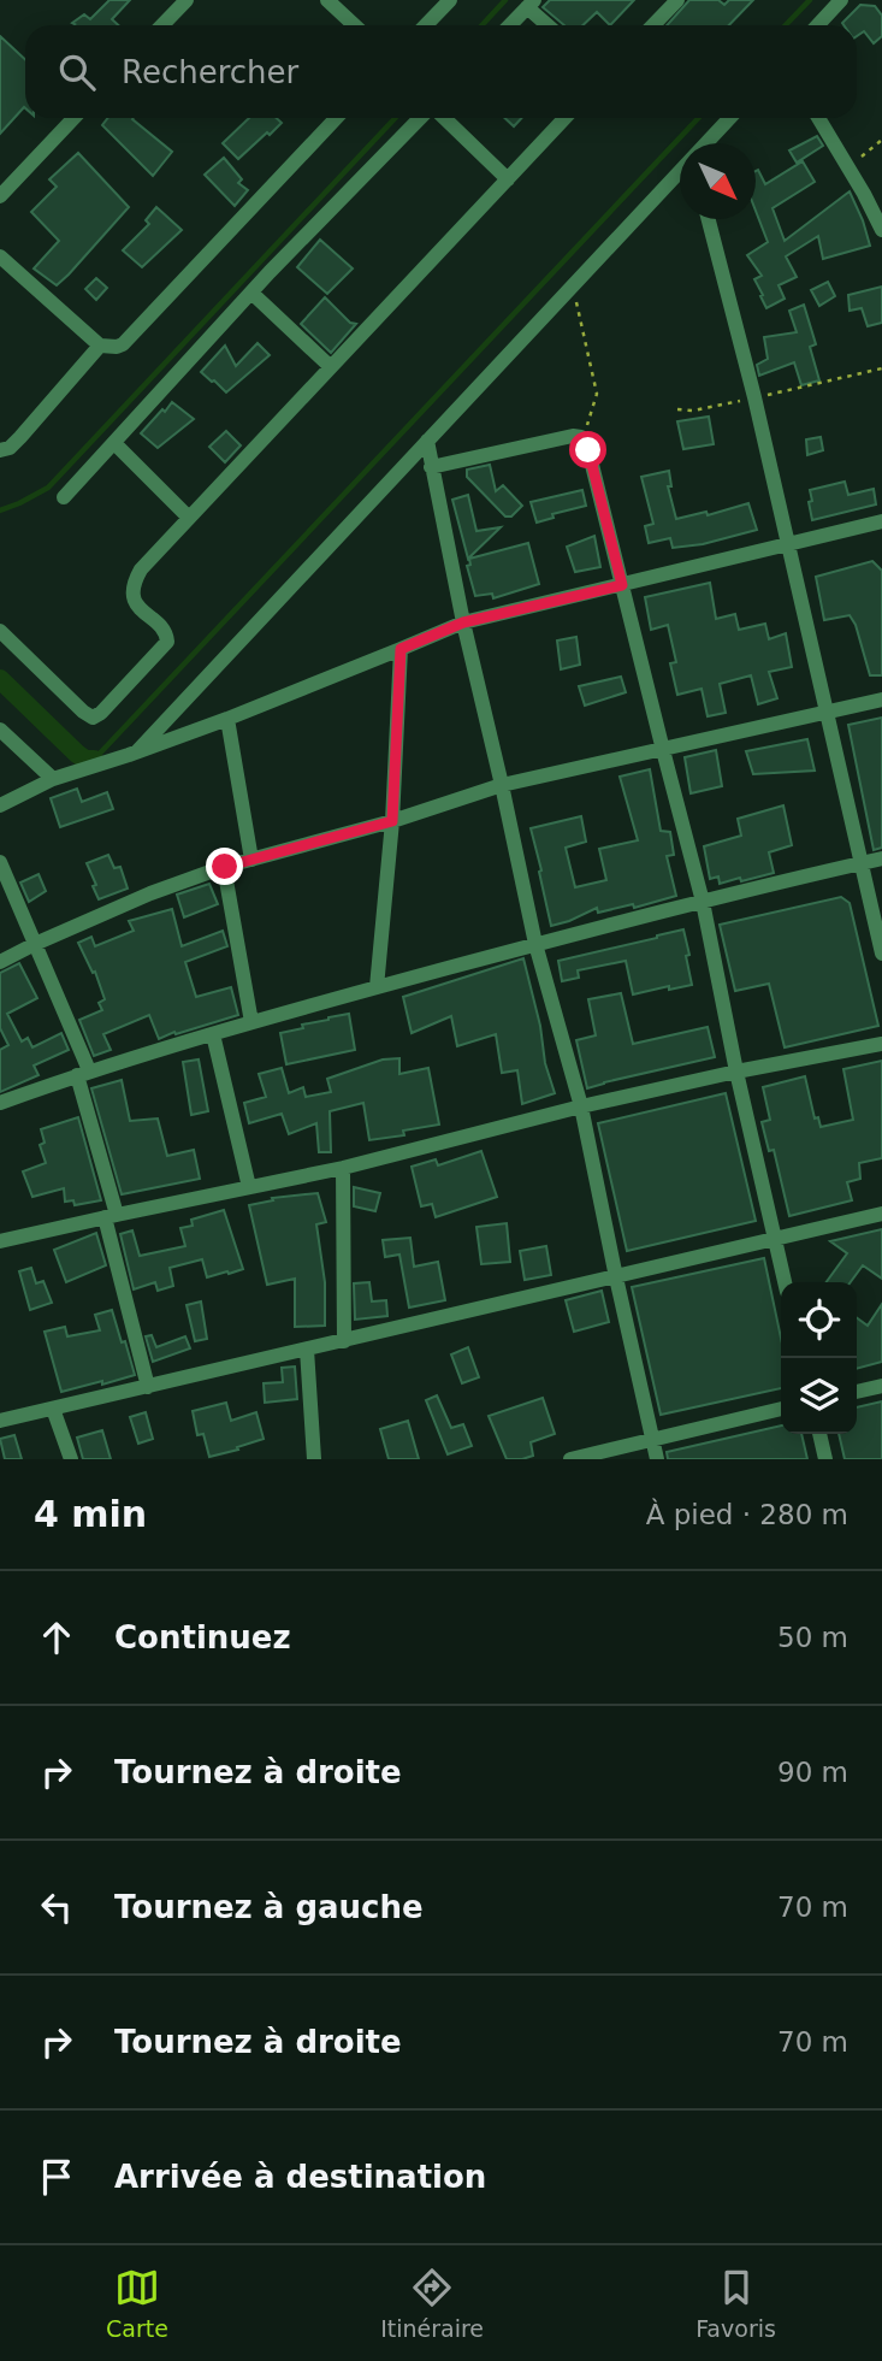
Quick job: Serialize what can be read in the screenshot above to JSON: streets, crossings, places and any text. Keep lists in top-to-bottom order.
{
  "north": "bottom right",
  "page": {
    "search": "Rechercher",
    "heading": ["4 min", "À pied · 280 m"],
    "list": [
      ["Continuez", "50 m"],
      ["Tournez à droite", "90 m"],
      ["Tournez à gauche", "70 m"],
      ["Tournez à droite", "70 m"],
      "Arrivée à destination"
    ],
    "nav": ["Carte", "Itinéraire", "Favoris"]
  }
}
